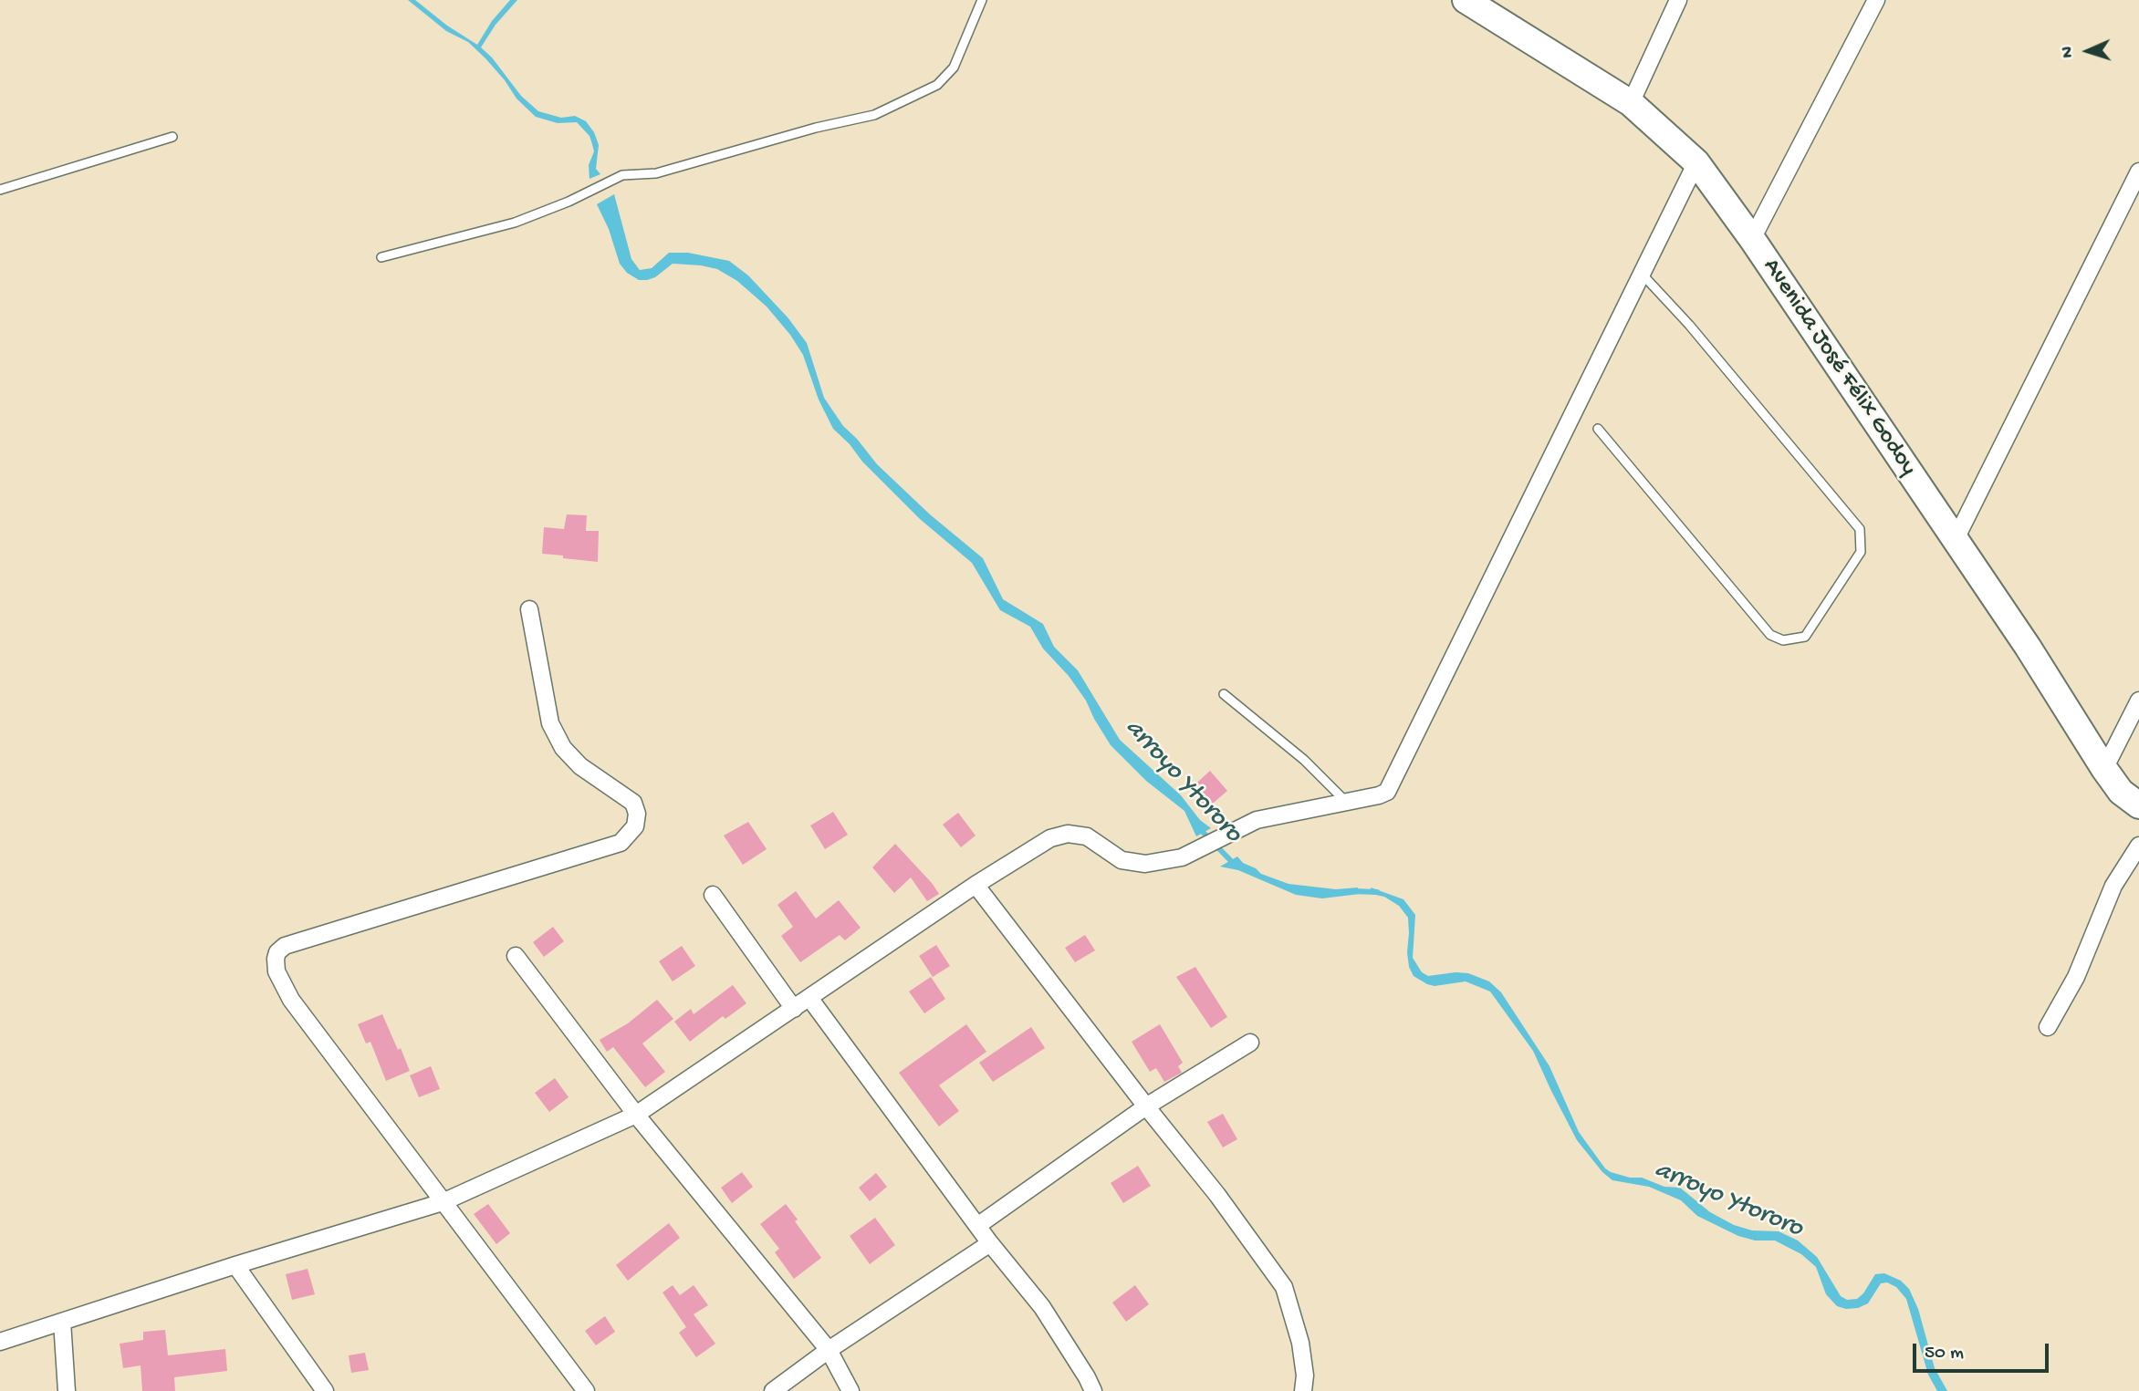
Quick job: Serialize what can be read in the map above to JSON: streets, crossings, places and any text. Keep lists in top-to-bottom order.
{
  "streets": {
    "main road": ["Avenida José Félix Godoy"]
  },
  "water": ["arroyo Ytororo"],
  "scale_bar": "50 m",
  "north": "left"
}
